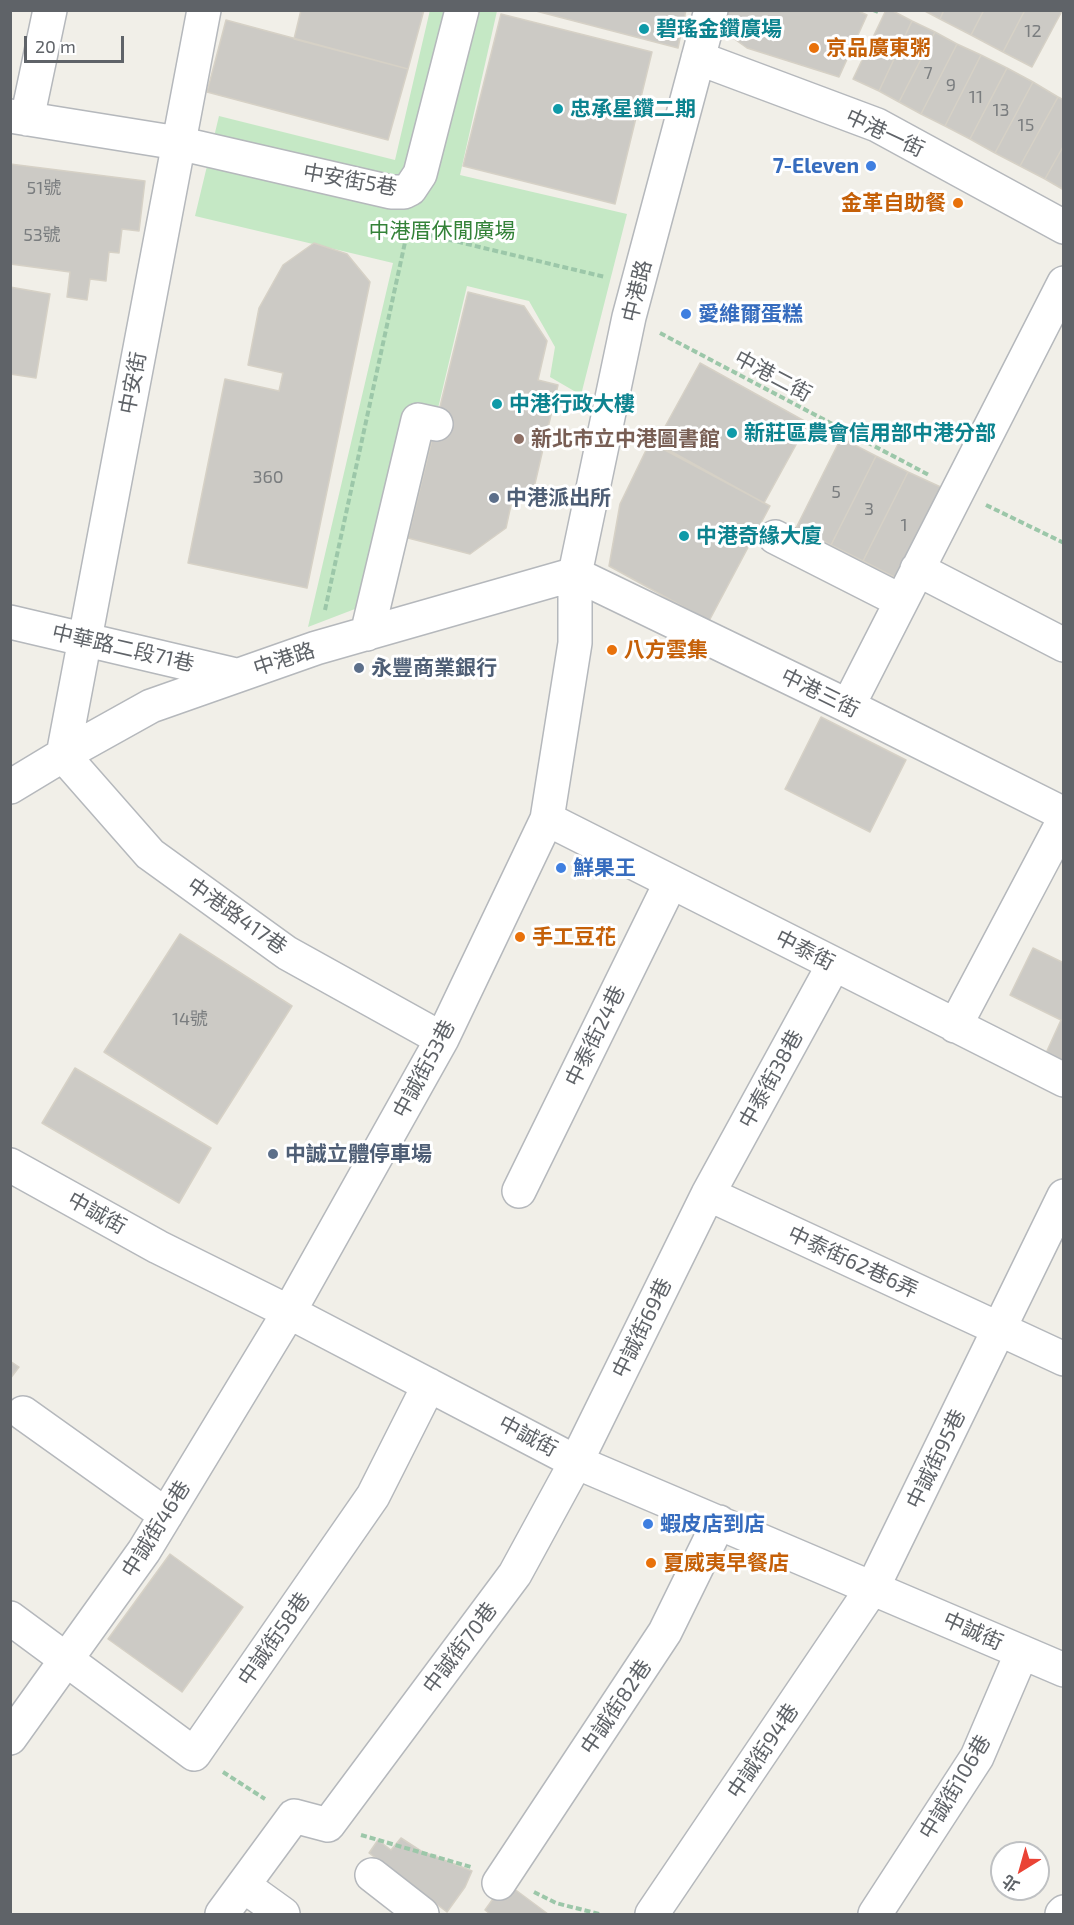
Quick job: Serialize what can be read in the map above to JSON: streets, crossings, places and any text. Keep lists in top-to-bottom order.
{
  "streets": {
    "street": [
      "中港一街",
      "中安街5巷",
      "中港路",
      "中安街",
      "中華路二段71巷",
      "中港三街",
      "中港路417巷",
      "中泰街",
      "中泰街24巷",
      "中誠街53巷",
      "中泰街38巷",
      "中誠街",
      "中泰街62巷6弄",
      "中誠街69巷",
      "中誠街95巷",
      "中誠街46巷",
      "中誠街58巷",
      "中誠街70巷",
      "中誠街82巷",
      "中誠街94巷",
      "中誠街106巷"
    ],
    "path": ["中港二街"]
  },
  "crossings": [
    ["中港一街", "中港路"],
    ["中安街5巷", "中安街"],
    ["中港路", "中港二街"],
    ["中港路", "中安街"],
    ["中港路", "中華路二段71巷"],
    ["中港路", "中港三街"],
    ["中港路", "中港路417巷"],
    ["中港路", "中泰街"],
    ["中港路", "中誠街53巷"],
    ["中安街", "中華路二段71巷"],
    ["中安街", "中港路417巷"],
    ["中港路417巷", "中誠街53巷"],
    ["中泰街", "中泰街24巷"],
    ["中泰街", "中誠街53巷"],
    ["中泰街", "中泰街38巷"],
    ["中誠街53巷", "中誠街"],
    ["中誠街53巷", "中誠街46巷"],
    ["中泰街38巷", "中泰街62巷6弄"],
    ["中泰街38巷", "中誠街69巷"],
    ["中誠街", "中誠街69巷"],
    ["中誠街", "中誠街95巷"],
    ["中誠街", "中誠街46巷"],
    ["中誠街", "中誠街58巷"],
    ["中誠街", "中誠街70巷"],
    ["中誠街", "中誠街82巷"],
    ["中誠街", "中誠街94巷"],
    ["中誠街", "中誠街106巷"],
    ["中泰街62巷6弄", "中誠街69巷"],
    ["中泰街62巷6弄", "中誠街95巷"],
    ["中誠街69巷", "中誠街70巷"],
    ["中誠街95巷", "中誠街94巷"]
  ],
  "parks": ["中港厝休閒廣場"],
  "places": [
    "碧瑤金鑽廣場",
    "京品廣東粥",
    "忠承星鑽二期",
    "7-Eleven",
    "金革自助餐",
    "愛維爾蛋糕",
    "中港行政大樓",
    "新莊區農會信用部中港分部",
    "新北市立中港圖書館",
    "中港派出所",
    "中港奇緣大廈",
    "八方雲集",
    "永豐商業銀行",
    "鮮果王",
    "手工豆花",
    "中誠立體停車場",
    "蝦皮店到店",
    "夏威夷早餐店"
  ],
  "house_numbers": [
    "12",
    "7",
    "9",
    "11",
    "13",
    "15",
    "51號",
    "53號",
    "360",
    "5",
    "3",
    "1",
    "14號"
  ],
  "scale_bar": "20 m",
  "north": "bottom left"
}
